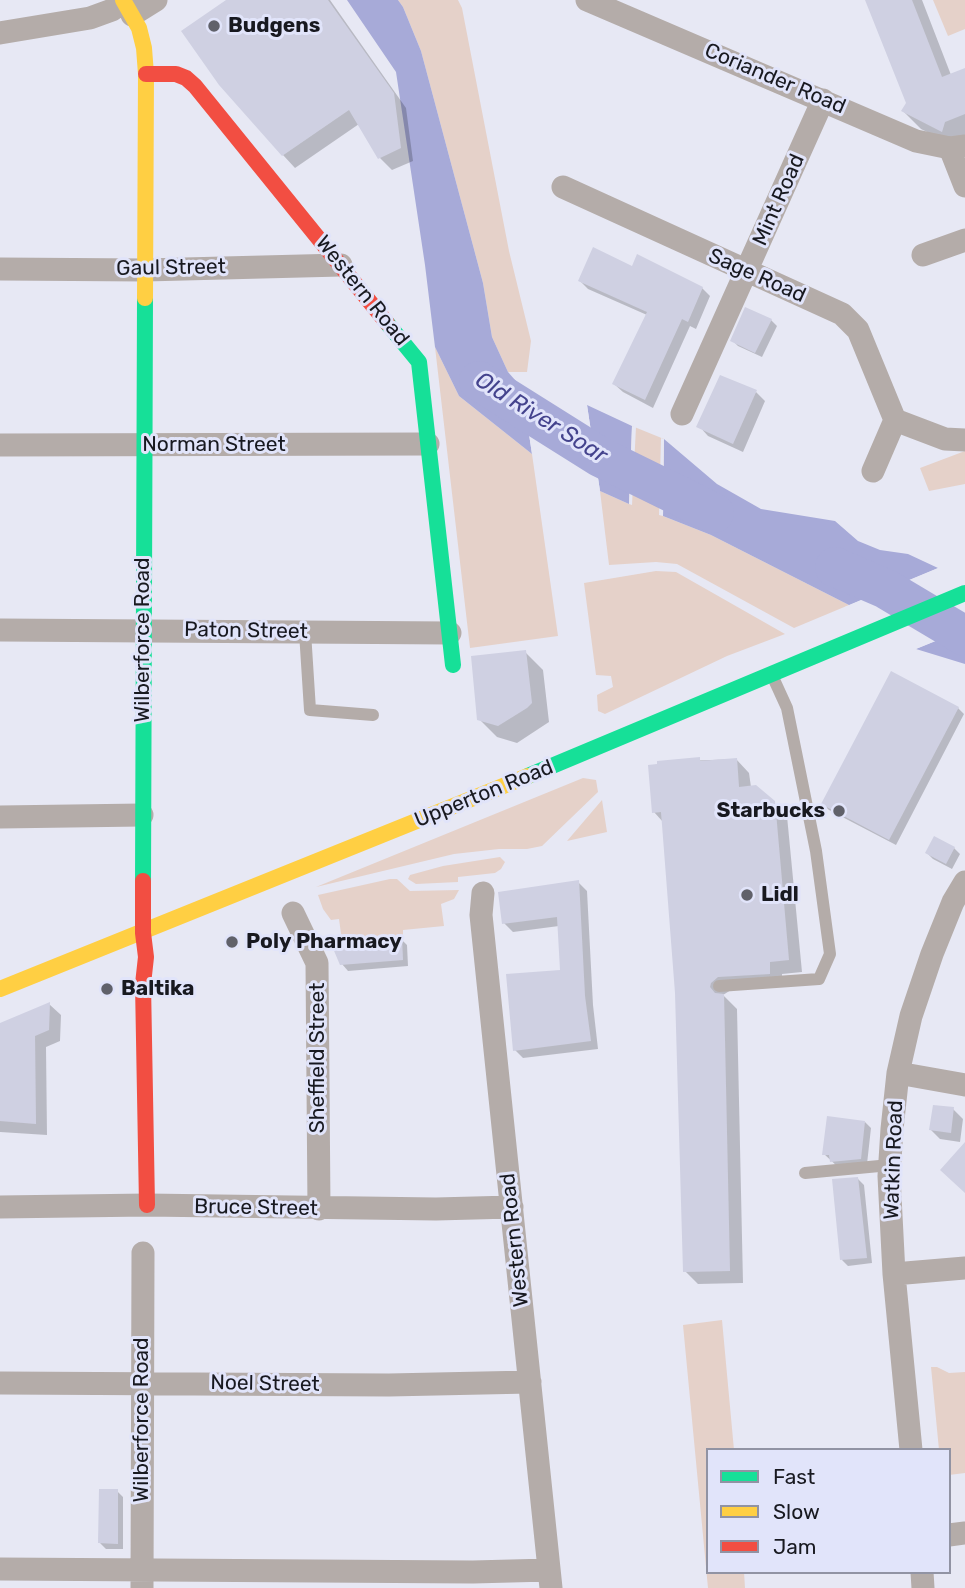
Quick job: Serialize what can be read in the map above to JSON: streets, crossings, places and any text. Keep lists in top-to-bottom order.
{
  "streets": {
    "street": [
      "Coriander Road",
      "Mint Road",
      "Gaul Street",
      "Sage Road",
      "Western Road",
      "Norman Street",
      "Paton Street",
      "Wilberforce Road",
      "Upperton Road",
      "Sheffield Street",
      "Watkin Road",
      "Bruce Street",
      "Noel Street"
    ]
  },
  "crossings": [
    ["Coriander Road", "Mint Road"],
    ["Mint Road", "Sage Road"],
    ["Gaul Street", "Western Road"],
    ["Gaul Street", "Wilberforce Road"],
    ["Western Road", "Norman Street"],
    ["Western Road", "Paton Street"],
    ["Western Road", "Wilberforce Road"],
    ["Western Road", "Bruce Street"],
    ["Western Road", "Noel Street"],
    ["Norman Street", "Wilberforce Road"],
    ["Paton Street", "Wilberforce Road"],
    ["Wilberforce Road", "Upperton Road"],
    ["Wilberforce Road", "Bruce Street"],
    ["Wilberforce Road", "Noel Street"],
    ["Sheffield Street", "Bruce Street"]
  ],
  "water": ["Old River Soar"],
  "places": [
    "Budgens",
    "Starbucks",
    "Lidl",
    "Poly Pharmacy",
    "Baltika"
  ],
  "legend": ["Fast", "Slow", "Jam"]
}
